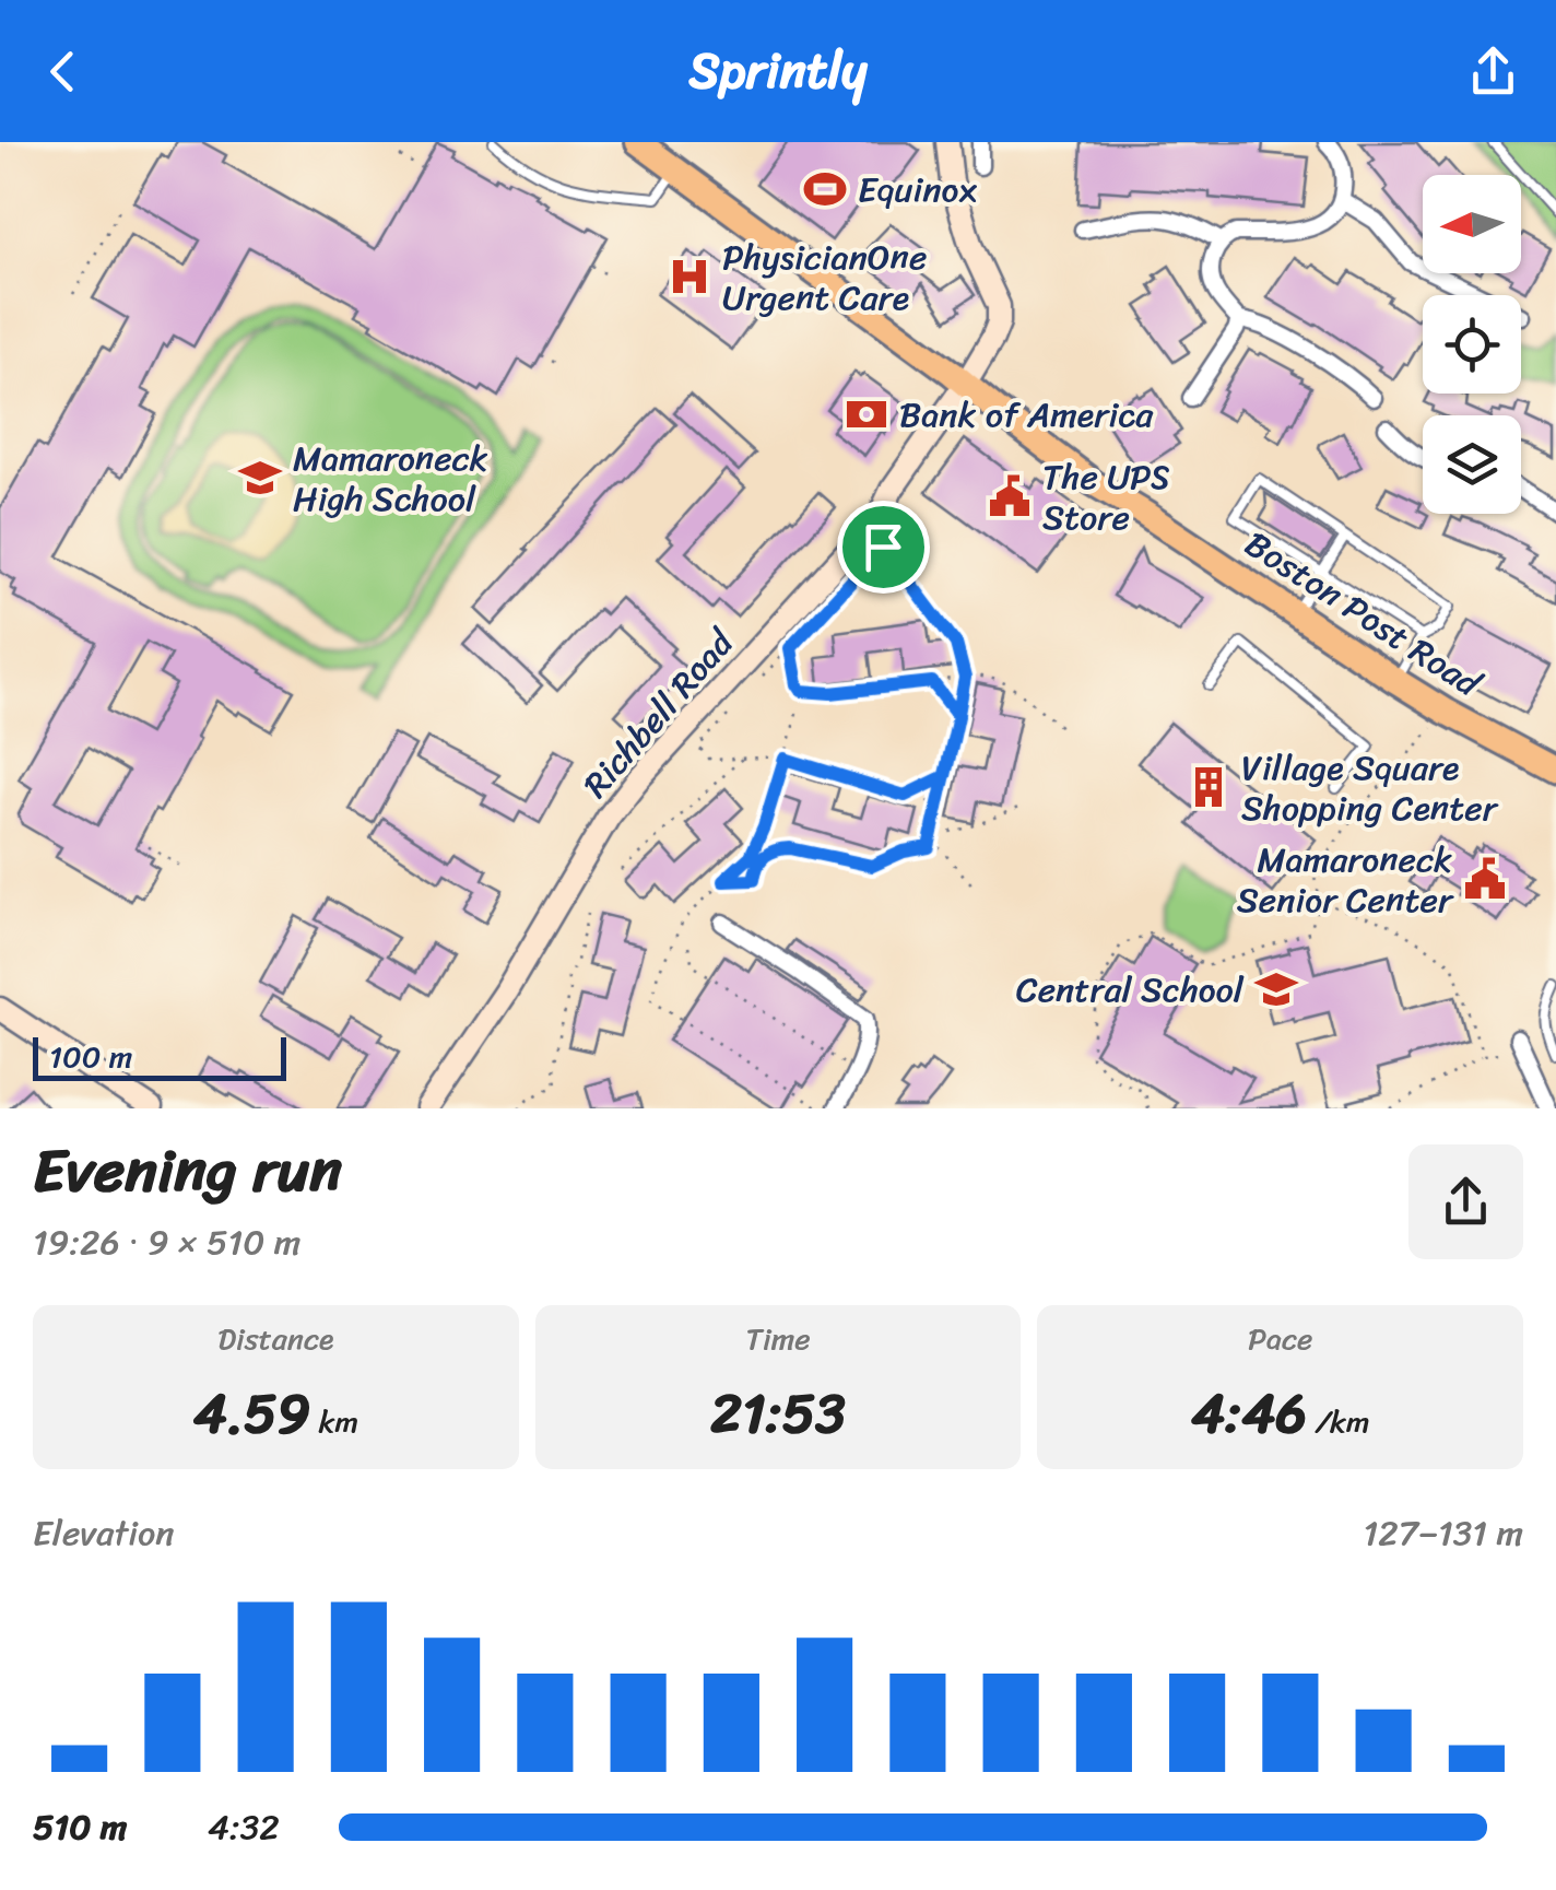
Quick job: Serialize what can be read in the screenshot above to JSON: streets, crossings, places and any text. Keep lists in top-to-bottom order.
{
  "streets": {
    "main road": ["Boston Post Road"],
    "street": ["Richbell Road"]
  },
  "crossings": [
    ["Boston Post Road", "Richbell Road"]
  ],
  "places": {
    "sports": ["Equinox"],
    "hospital": ["PhysicianOne Urgent Care"],
    "bank": ["Bank of America"],
    "school or university": ["Mamaroneck High School", "Central School"],
    "public building": ["The UPS Store", "Mamaroneck Senior Center"],
    "building": ["Village Square Shopping Center"]
  },
  "scale_bar": "100 m",
  "north": "left",
  "page": {
    "header": "Sprintly",
    "scale": "100 m",
    "heading": ["Evening run", "19:26 · 9 × 510 m"],
    "stats": [
      ["Distance", "4.59 km"],
      ["Time", "21:53"],
      ["Pace", "4:46 /km"]
    ],
    "chart": ["Elevation", "127–131 m"],
    "list": [
      {
        "name": "510 m",
        "note": "4:32"
      }
    ]
  }
}
